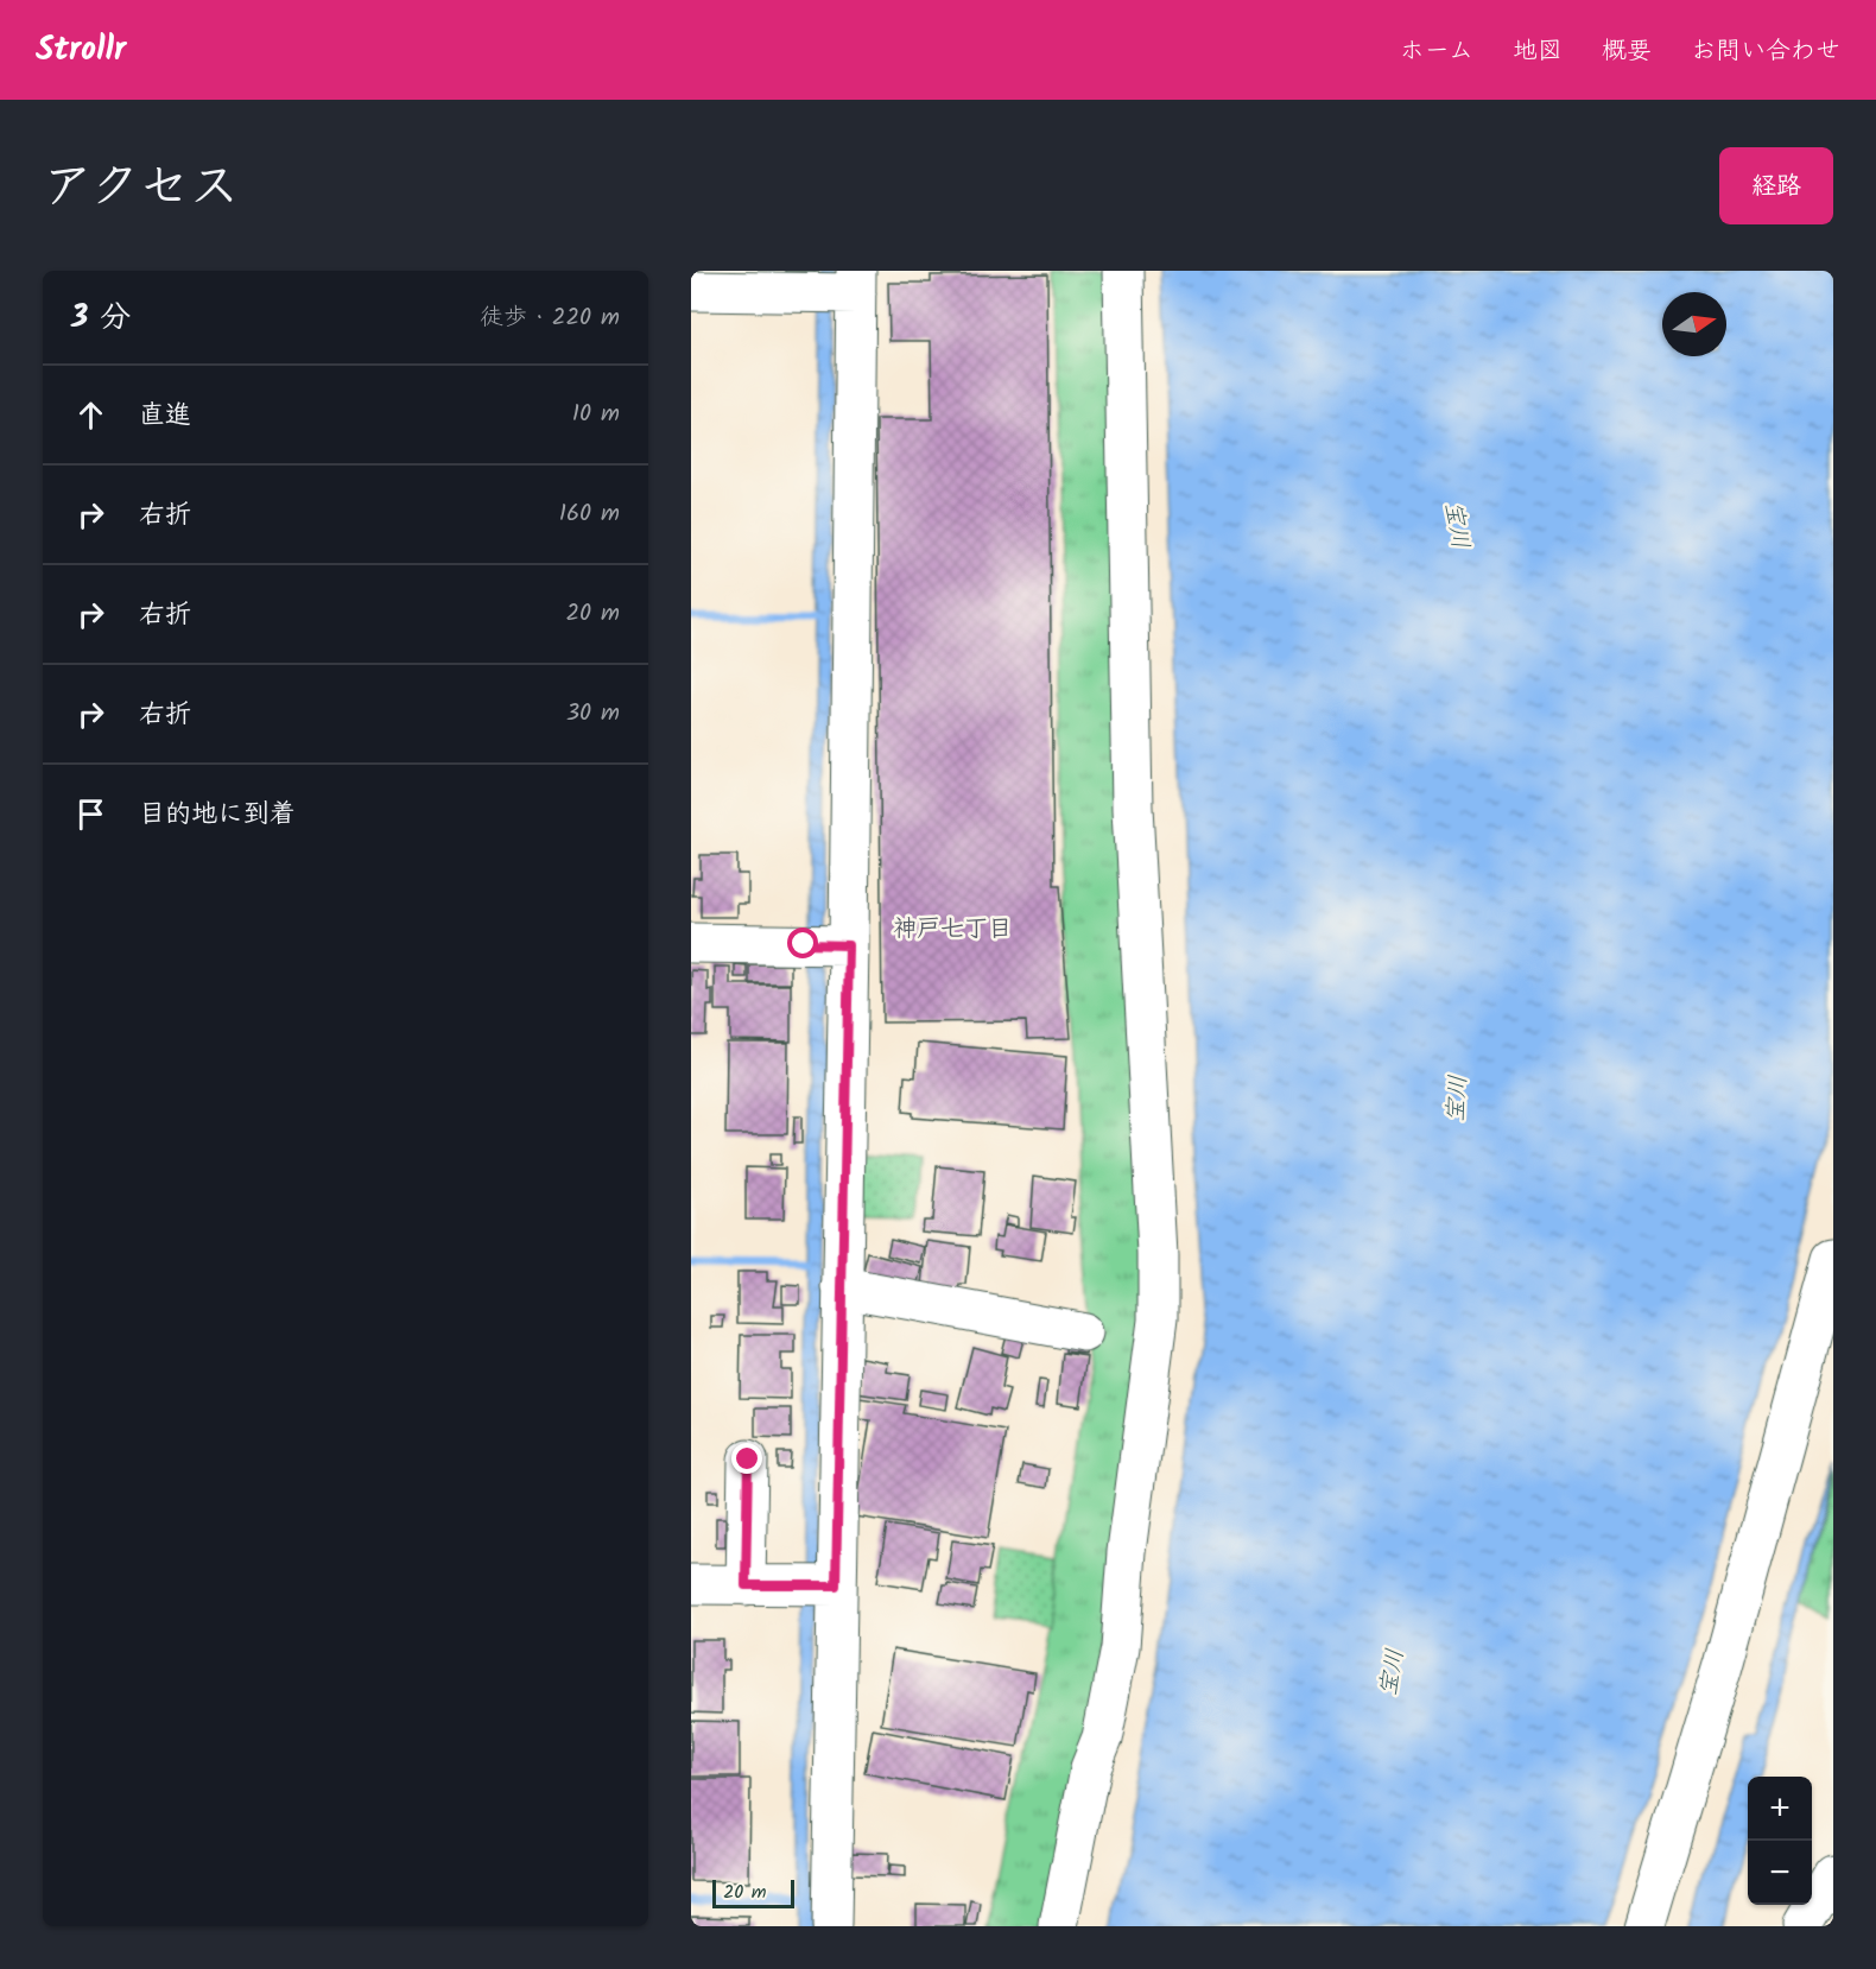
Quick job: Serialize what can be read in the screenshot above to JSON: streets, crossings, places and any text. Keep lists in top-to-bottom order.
{
  "districts": ["神戸七丁目"],
  "water": ["宝川"],
  "scale_bar": "20 m",
  "north": "right",
  "page": {
    "header": "Strollr",
    "nav": [
      "ホーム",
      "地図",
      "概要",
      "お問い合わせ"
    ],
    "title": "アクセス",
    "buttons": "経路",
    "heading": ["3 分", "徒歩 · 220 m"],
    "list": [
      ["直進", "10 m"],
      ["右折", "160 m"],
      ["右折", "20 m"],
      ["右折", "30 m"],
      "目的地に到着"
    ],
    "map_buttons": ["+", "−"],
    "scale": "20 m"
  }
}
